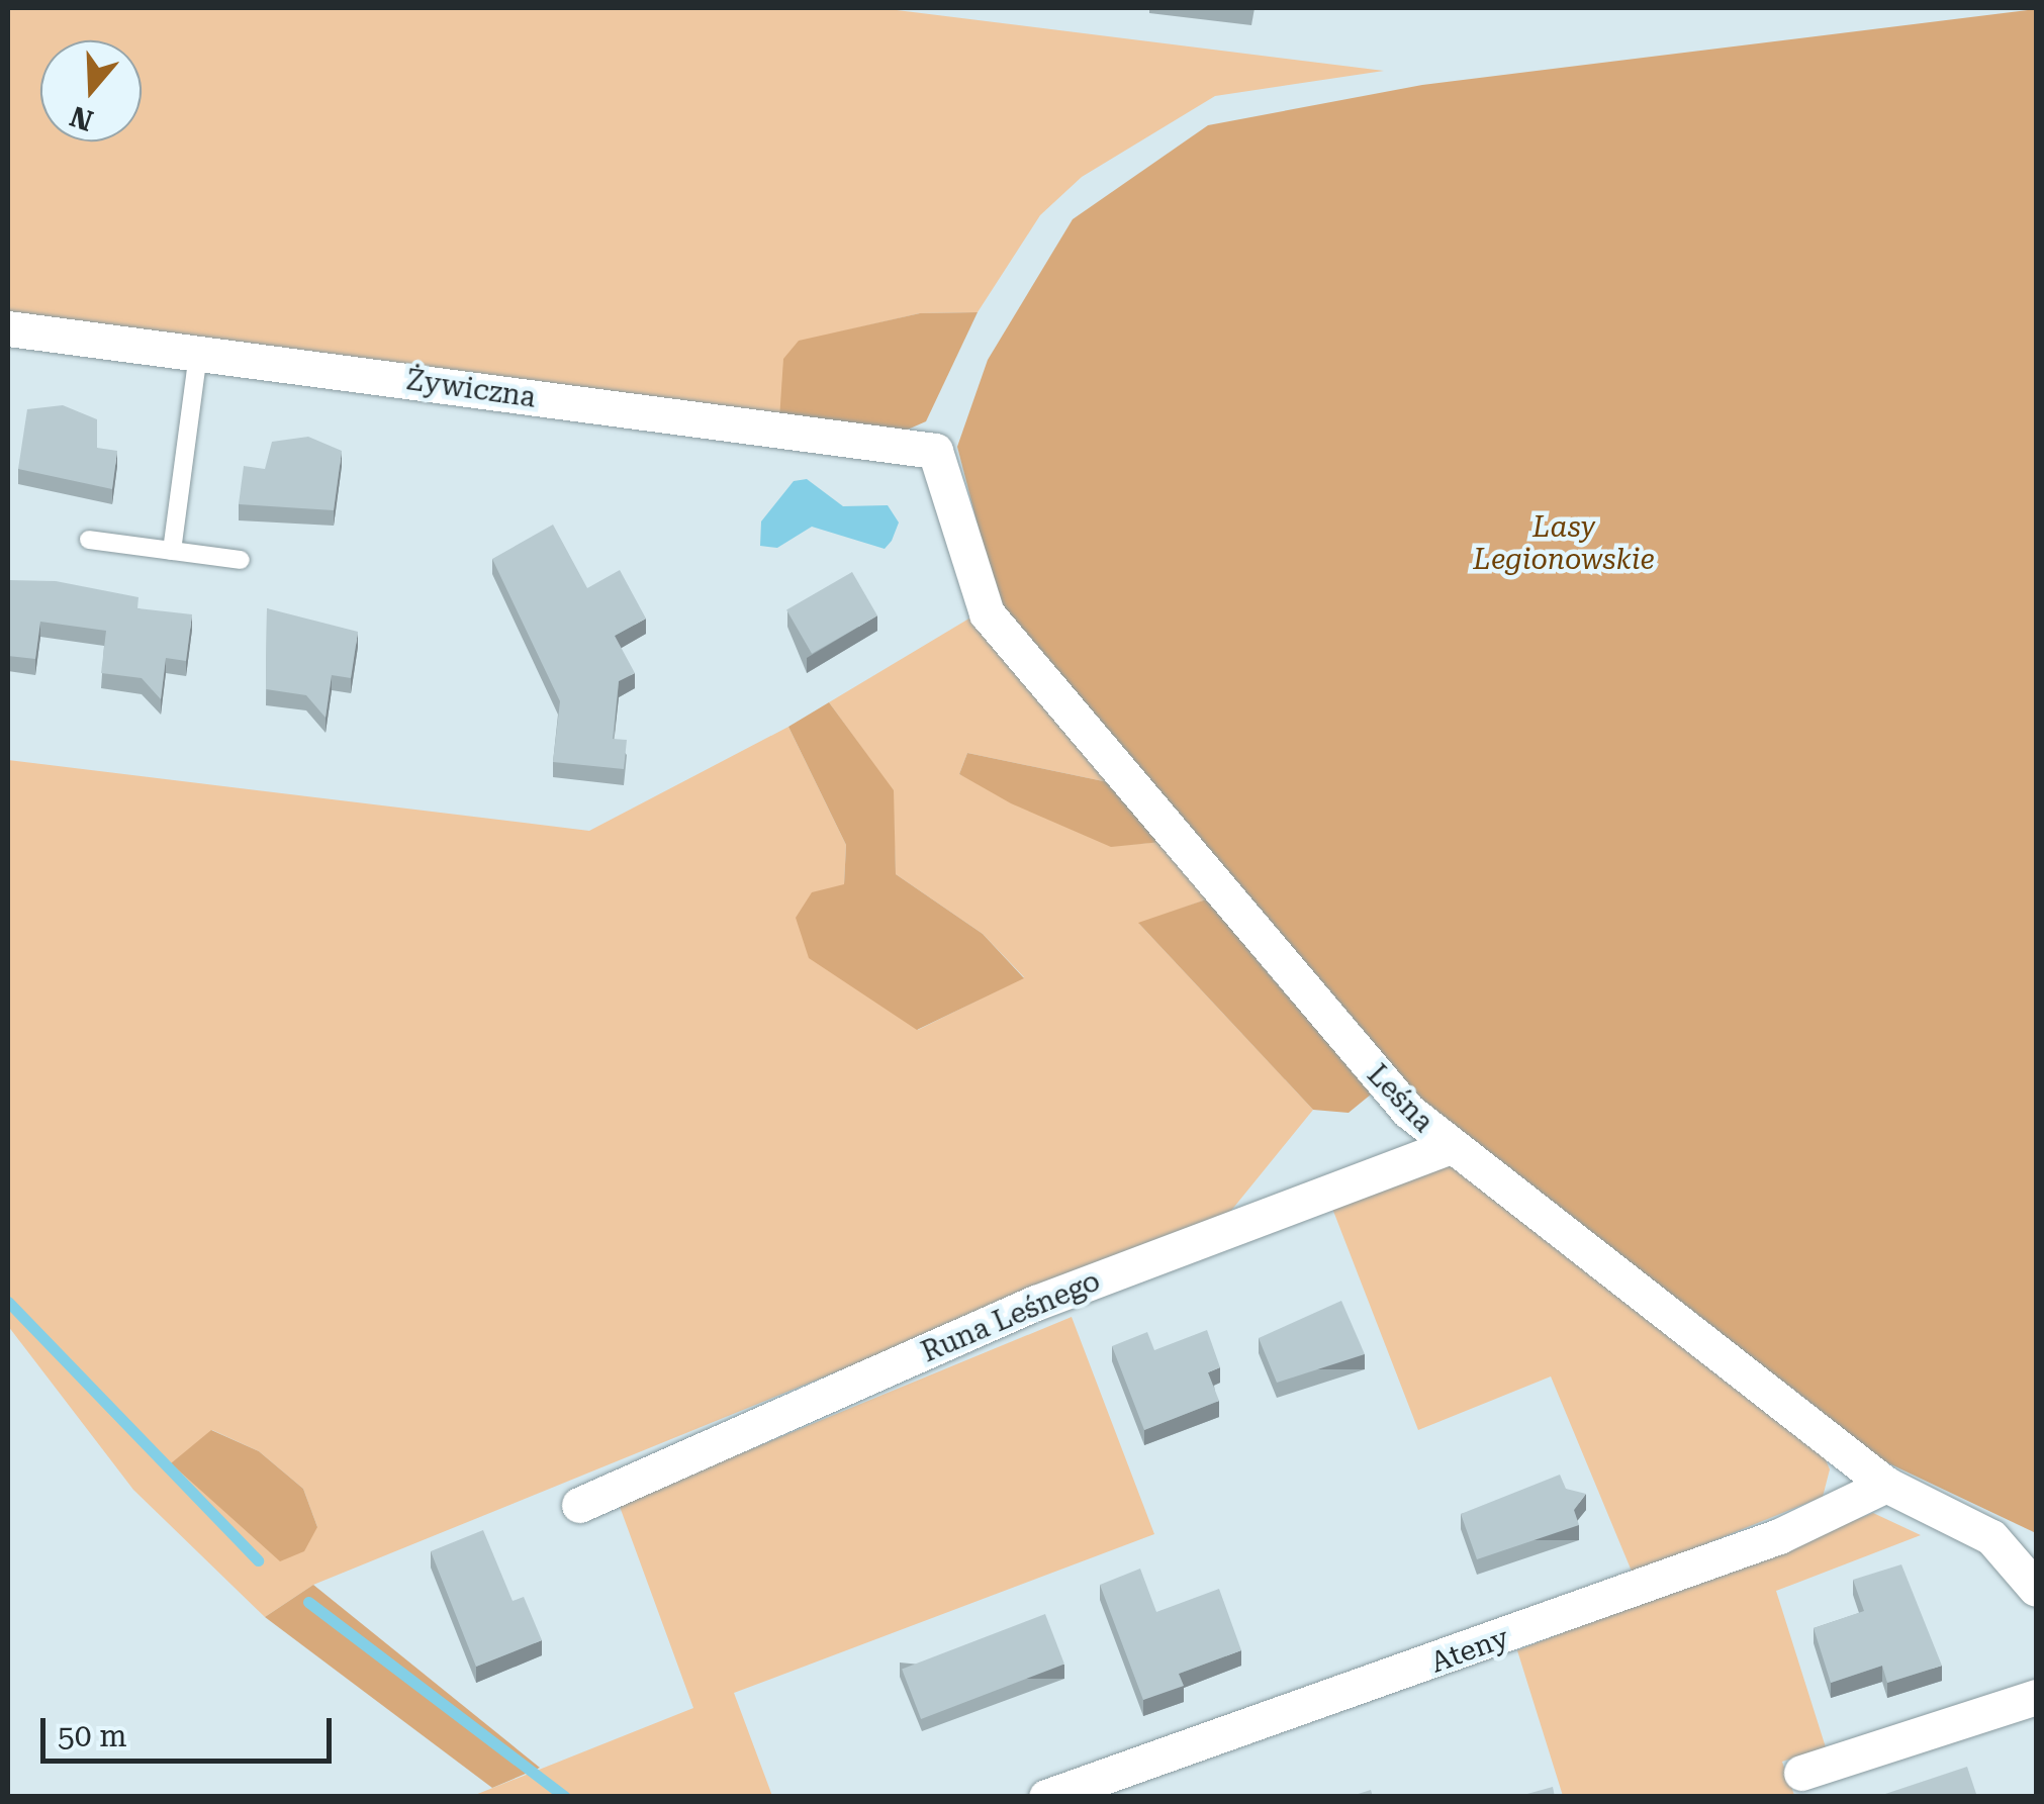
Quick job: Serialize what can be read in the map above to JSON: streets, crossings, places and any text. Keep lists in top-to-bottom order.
{
  "streets": {
    "street": [
      "Żywiczna",
      "Leśna",
      "Runa Leśnego",
      "Ateny"
    ]
  },
  "crossings": [
    ["Żywiczna", "Leśna"],
    ["Leśna", "Runa Leśnego"],
    ["Leśna", "Ateny"]
  ],
  "parks": ["Lasy Legionowskie"],
  "scale_bar": "50 m",
  "north": "bottom"
}
